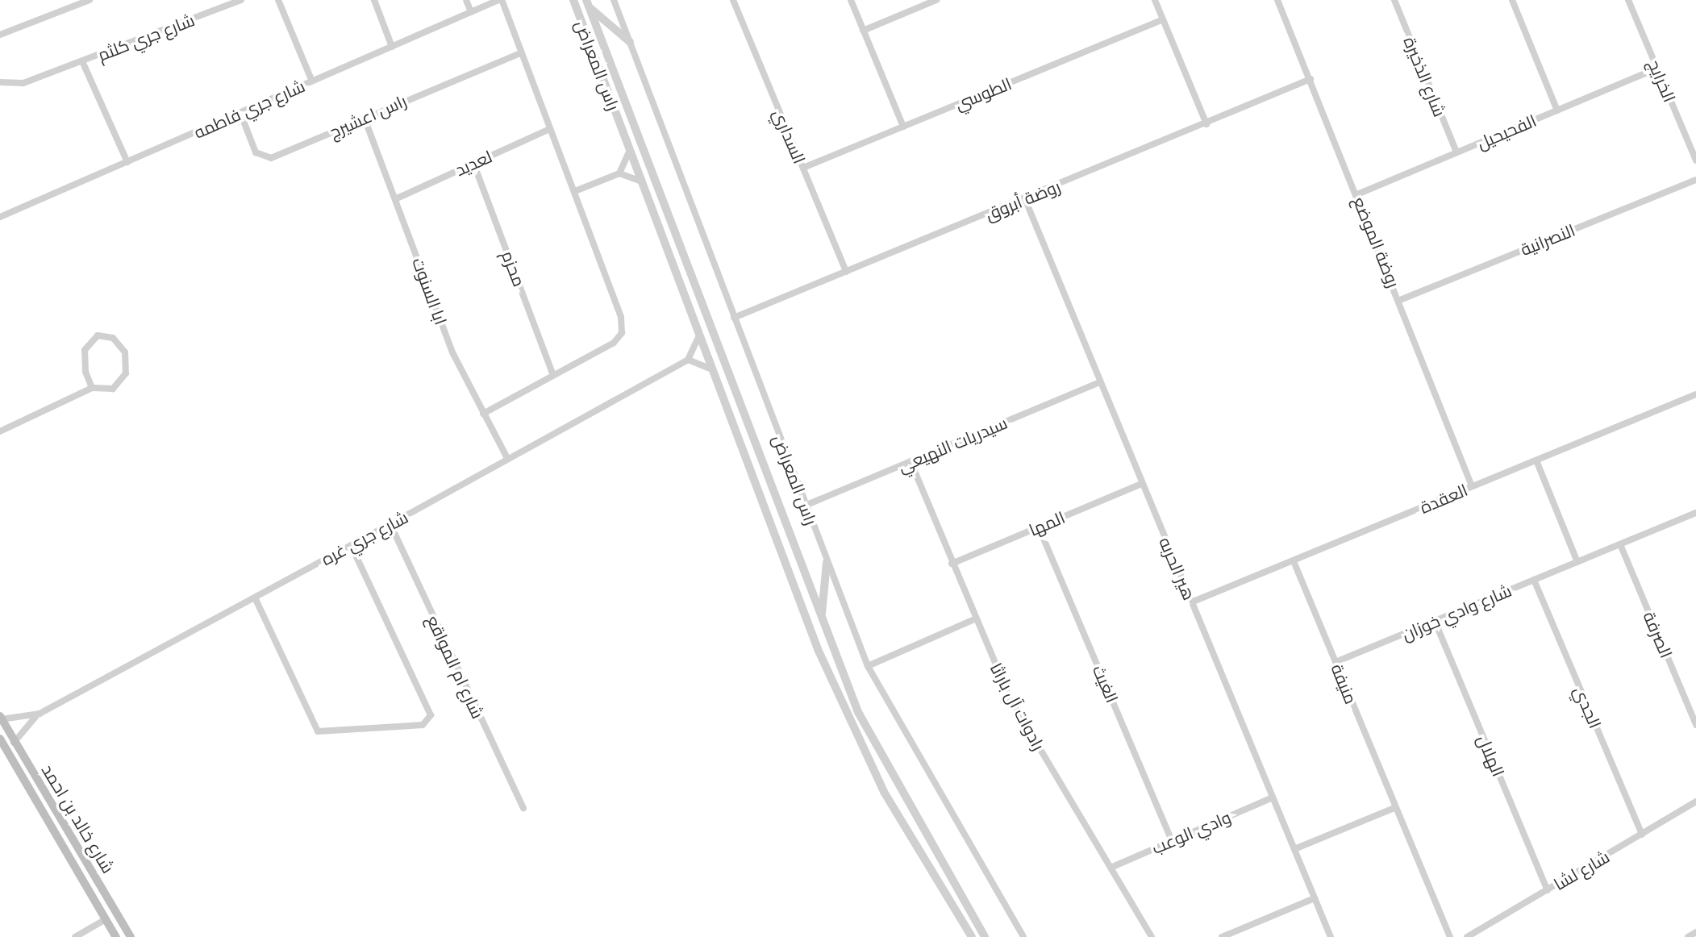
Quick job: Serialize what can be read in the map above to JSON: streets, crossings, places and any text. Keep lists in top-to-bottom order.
{
  "streets": {
    "main road": ["شارع خالد بن احمد"],
    "street": [
      "شارع جري كلثم",
      "راس المعراض",
      "شارع الذخيرة",
      "الخرايج",
      "الطوسي",
      "شارع جري فاطمه",
      "راس اعشيرج",
      "الفحيحيل",
      "السداري",
      "لعديد",
      "روضة أبروق",
      "النصرانية",
      "روضة الموضع",
      "محزم",
      "ابا السنوت",
      "سيدريات النهيعي",
      "العقدة",
      "المها",
      "شارع جري غره",
      "هير الحربه",
      "شارع وادي خوزان",
      "الصرفة",
      "شارع ام المواقع",
      "الغيث",
      "منيفة",
      "رادوات آل باراثا",
      "الجدي",
      "الهلال",
      "وادي الوعب",
      "شارع لشا"
    ]
  },
  "crossings": [
    ["شارع جري كلثم", "شارع جري فاطمه"],
    ["راس المعراض", "روضة أبروق"],
    ["راس المعراض", "سيدريات النهيعي"],
    ["شارع الذخيرة", "الفحيحيل"],
    ["الخرايج", "الفحيحيل"],
    ["الطوسي", "السداري"],
    ["شارع جري فاطمه", "راس اعشيرج"],
    ["راس اعشيرج", "ابا السنوت"],
    ["الفحيحيل", "روضة الموضع"],
    ["السداري", "روضة أبروق"],
    ["لعديد", "محزم"],
    ["لعديد", "ابا السنوت"],
    ["روضة أبروق", "روضة الموضع"],
    ["روضة أبروق", "هير الحربه"],
    ["النصرانية", "روضة الموضع"],
    ["روضة الموضع", "العقدة"],
    ["ابا السنوت", "شارع جري غره"],
    ["سيدريات النهيعي", "هير الحربه"],
    ["سيدريات النهيعي", "رادوات آل باراثا"],
    ["العقدة", "هير الحربه"],
    ["العقدة", "منيفة"],
    ["المها", "هير الحربه"],
    ["المها", "الغيث"],
    ["المها", "رادوات آل باراثا"],
    ["شارع جري غره", "شارع ام المواقع"],
    ["شارع جري غره", "شارع خالد بن احمد"],
    ["هير الحربه", "وادي الوعب"],
    ["شارع وادي خوزان", "الصرفة"],
    ["شارع وادي خوزان", "منيفة"],
    ["شارع وادي خوزان", "الجدي"],
    ["شارع وادي خوزان", "الهلال"],
    ["الغيث", "وادي الوعب"],
    ["رادوات آل باراثا", "وادي الوعب"],
    ["الجدي", "شارع لشا"],
    ["الهلال", "شارع لشا"]
  ]
}
